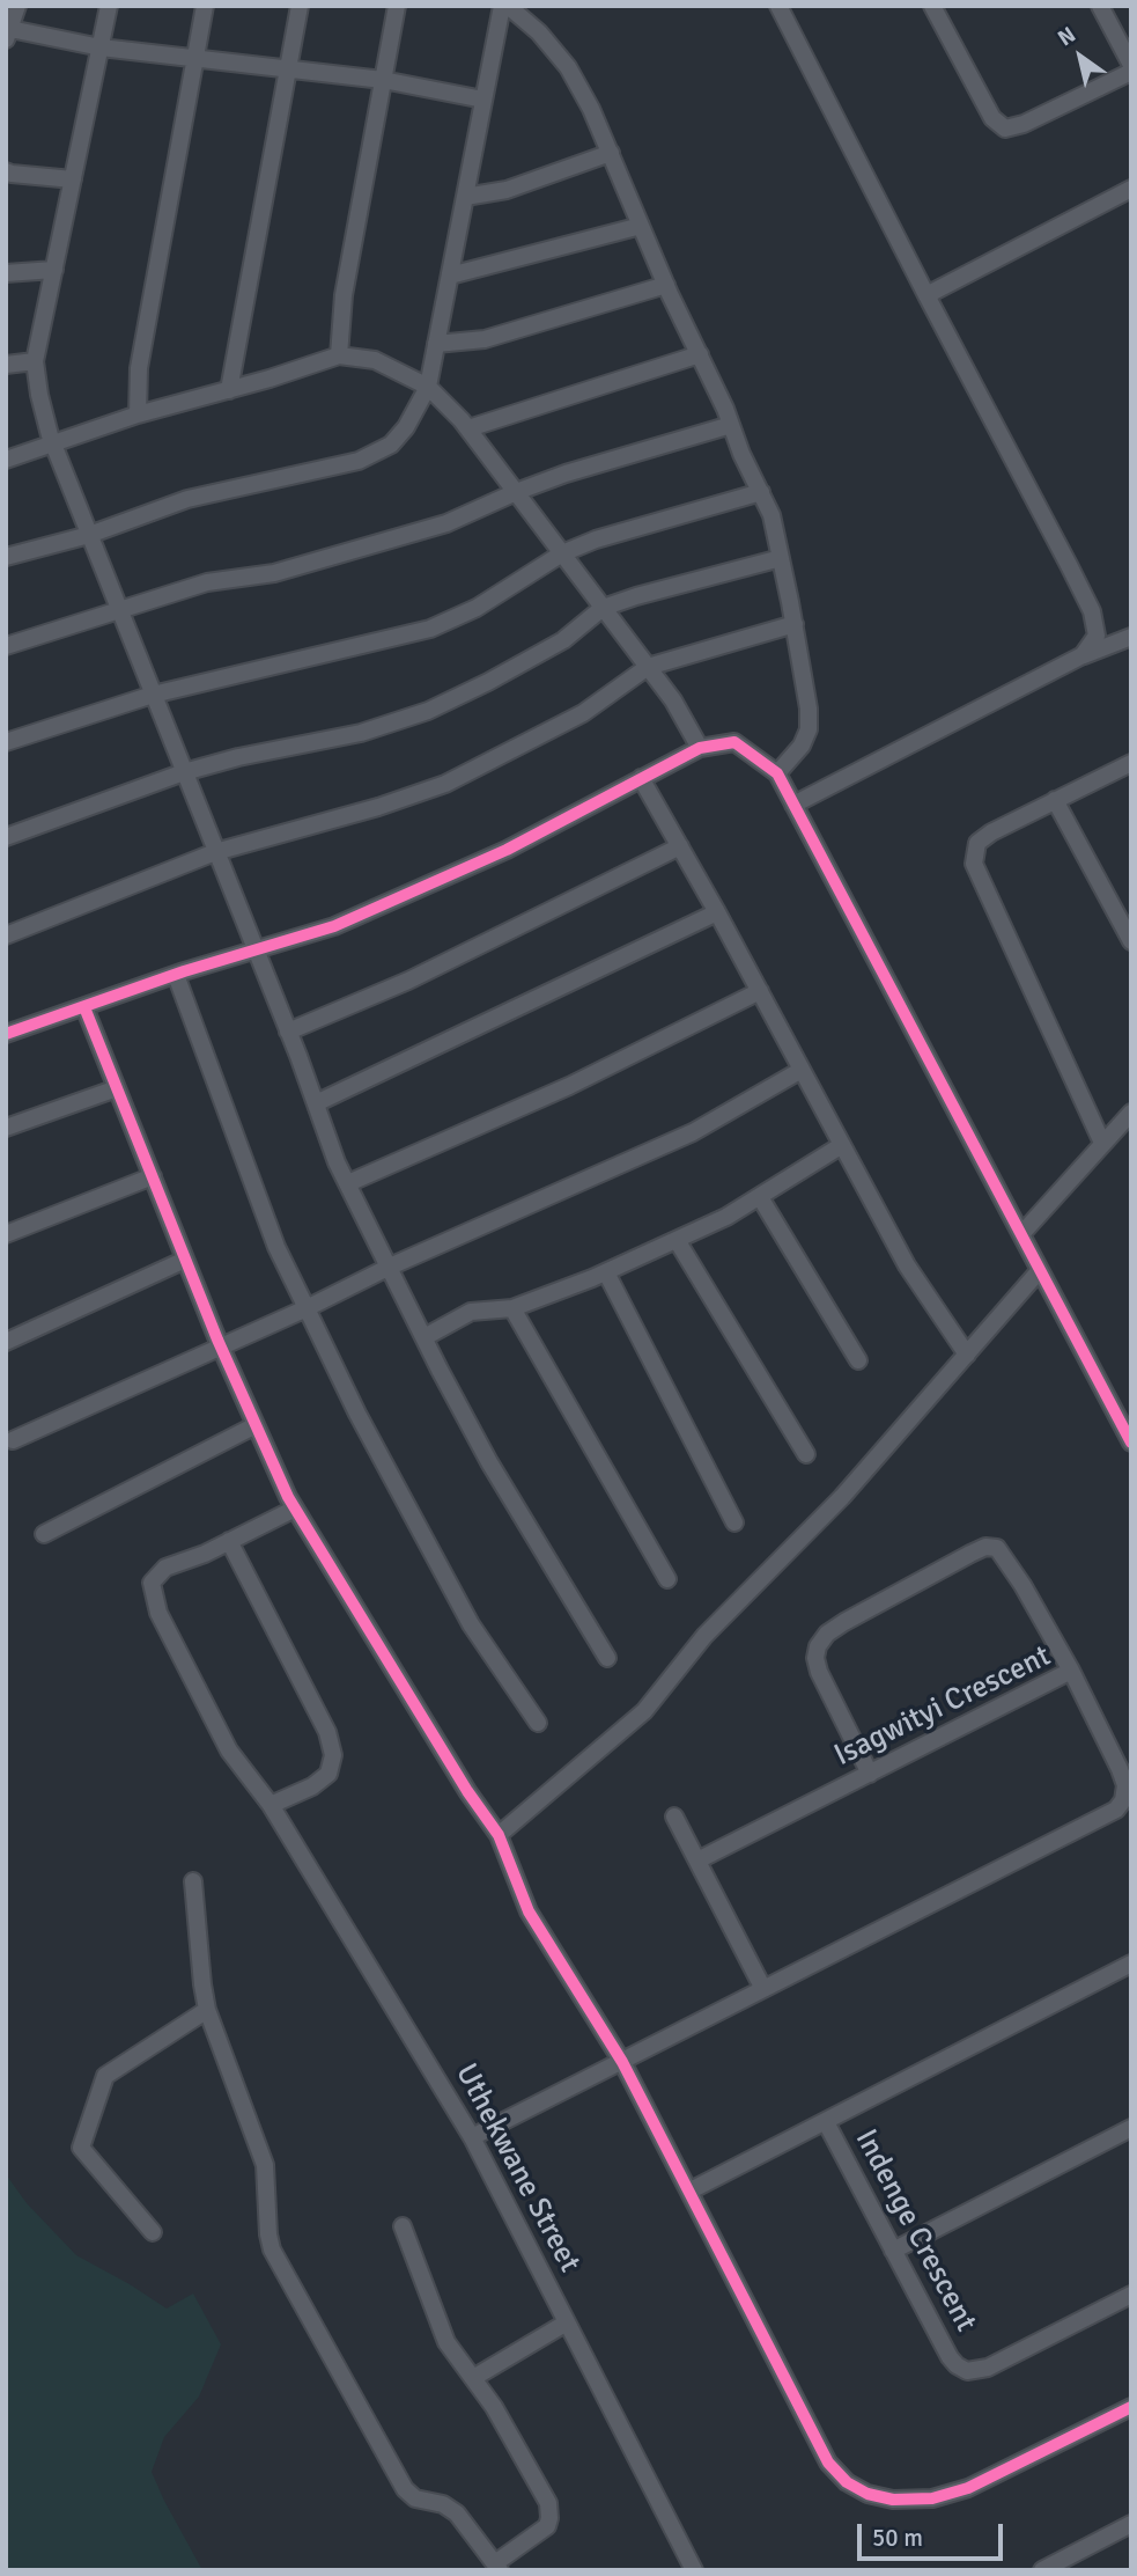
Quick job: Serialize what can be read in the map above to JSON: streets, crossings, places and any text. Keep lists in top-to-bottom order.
{
  "streets": {
    "street": ["Isagwityi Crescent", "Uthekwane Street", "Indenge Crescent"]
  },
  "crossings": [
    ["Isagwityi Crescent", "Uthekwane Street"]
  ],
  "scale_bar": "50 m",
  "north": "top left"
}
